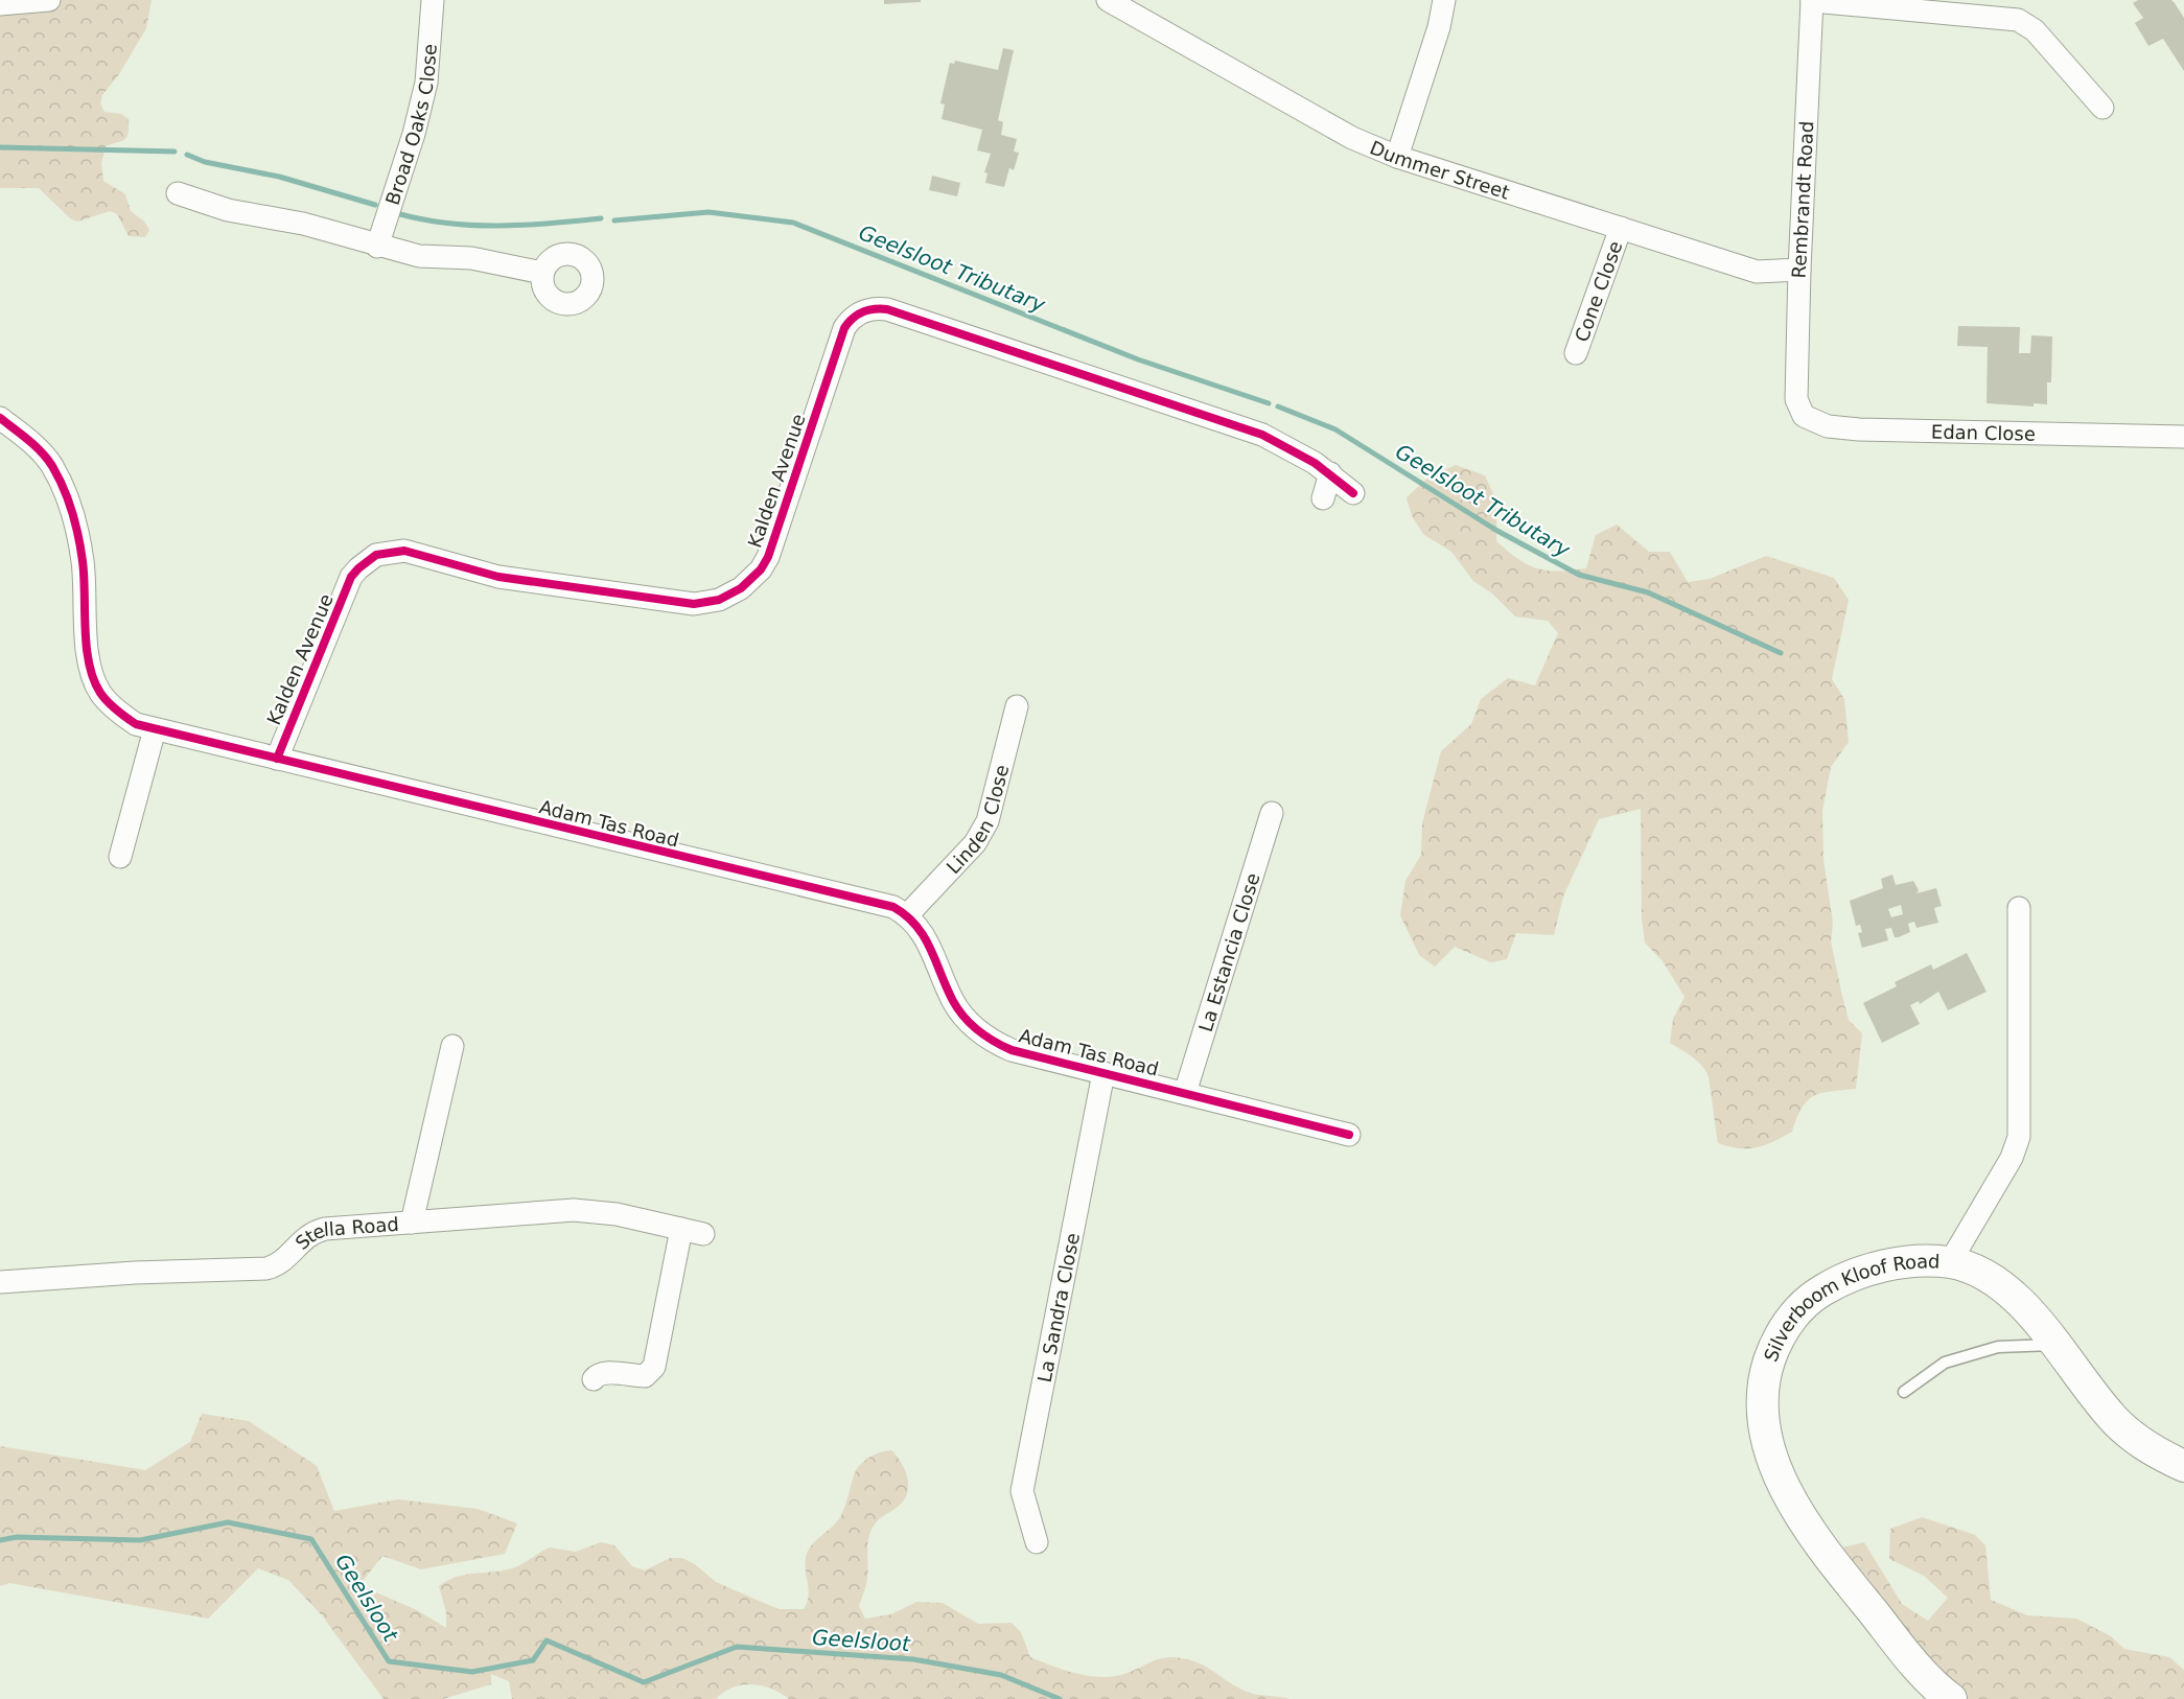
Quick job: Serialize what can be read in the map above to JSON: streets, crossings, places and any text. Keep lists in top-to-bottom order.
{
  "streets": {
    "street": [
      "Broad Oaks Close",
      "Dummer Street",
      "Rembrandt Road",
      "Cone Close",
      "Edan Close",
      "Kalden Avenue",
      "Linden Close",
      "Adam Tas Road",
      "La Estancia Close",
      "Stella Road",
      "La Sandra Close",
      "Silverboom Kloof Road"
    ]
  },
  "crossings": [
    ["Dummer Street", "Rembrandt Road"],
    ["Dummer Street", "Cone Close"],
    ["Rembrandt Road", "Edan Close"],
    ["Kalden Avenue", "Adam Tas Road"],
    ["Linden Close", "Adam Tas Road"],
    ["Adam Tas Road", "La Estancia Close"],
    ["Adam Tas Road", "La Sandra Close"]
  ],
  "water": ["Geelsloot Tributary", "Geelsloot"]
}
